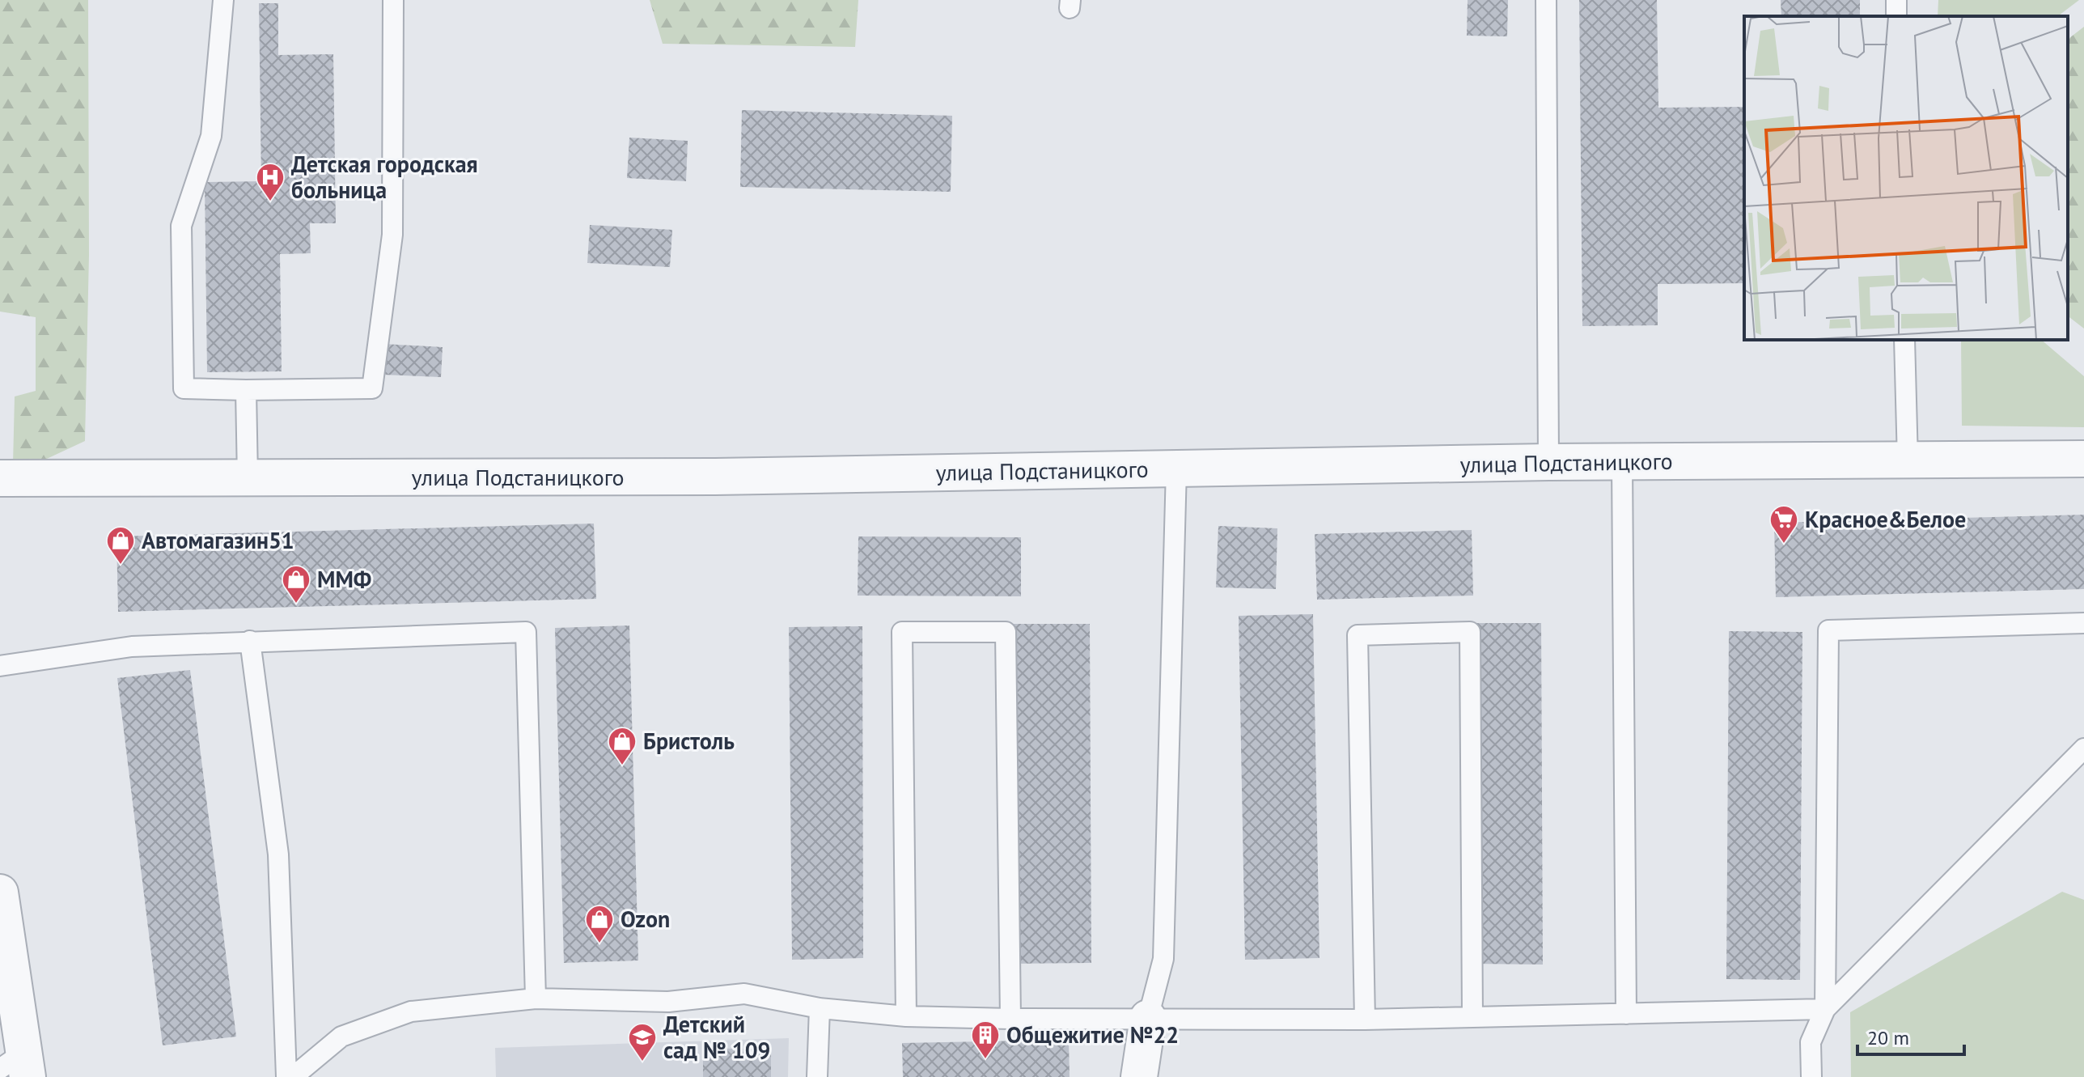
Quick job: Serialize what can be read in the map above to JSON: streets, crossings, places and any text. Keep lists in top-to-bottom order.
{
  "streets": {
    "street": ["улица Подстаницкого"]
  },
  "places": {
    "hospital": ["Детская городская больница"],
    "supermarket": ["Красное&Белое"],
    "shop": [
      "Автомагазин51",
      "ММФ",
      "Бристоль",
      "Ozon"
    ],
    "building": ["Общежитие №22"],
    "school or university": ["Детский сад № 109"]
  },
  "scale_bar": "20 m"
}
